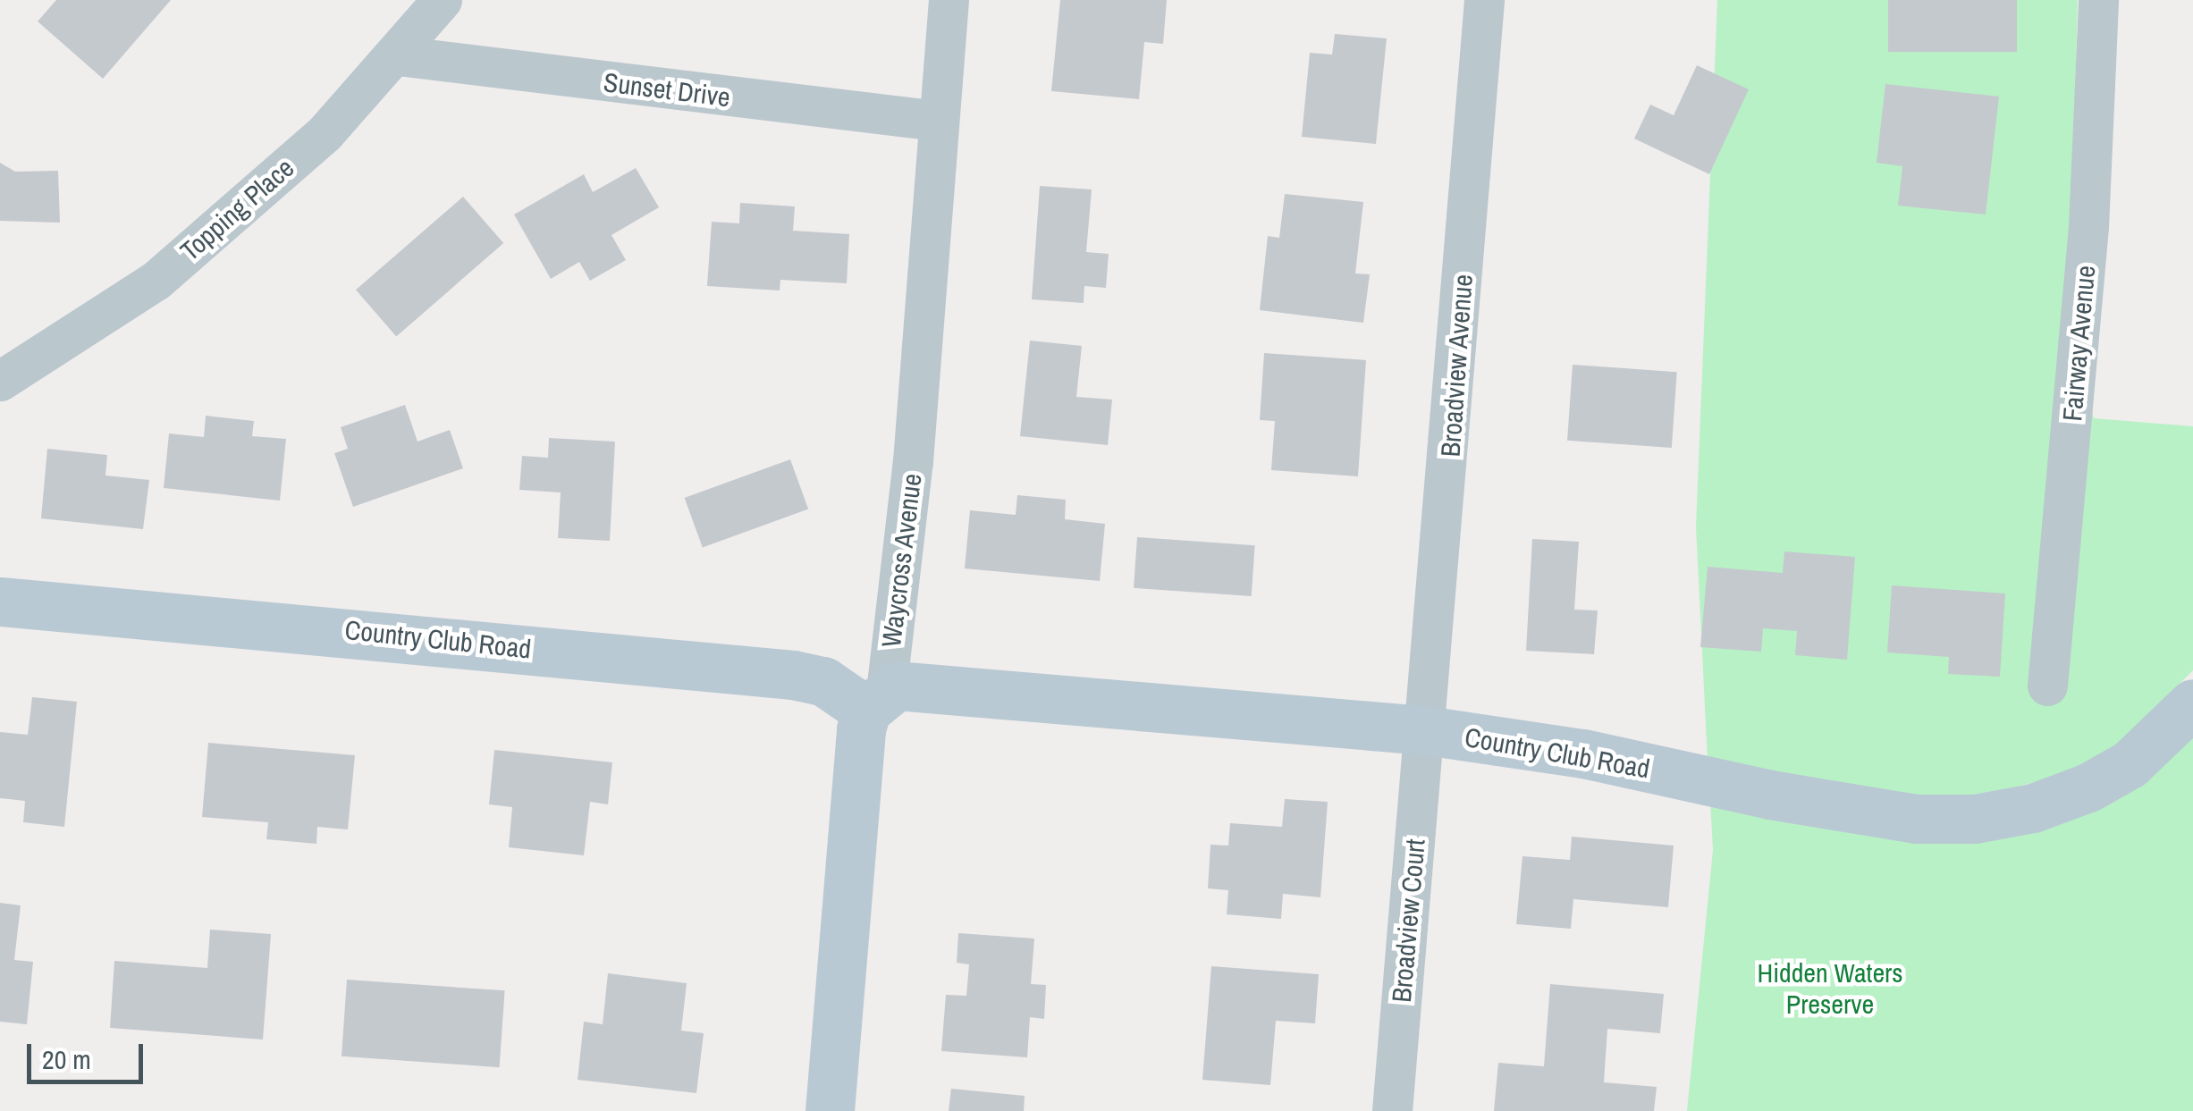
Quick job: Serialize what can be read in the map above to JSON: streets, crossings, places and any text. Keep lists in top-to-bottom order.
{
  "streets": {
    "street": [
      "Sunset Drive",
      "Topping Place",
      "Fairway Avenue",
      "Broadview Avenue",
      "Waycross Avenue",
      "Country Club Road",
      "Broadview Court"
    ]
  },
  "crossings": [
    ["Sunset Drive", "Topping Place"],
    ["Sunset Drive", "Waycross Avenue"],
    ["Broadview Avenue", "Country Club Road"],
    ["Broadview Avenue", "Broadview Court"],
    ["Waycross Avenue", "Country Club Road"],
    ["Country Club Road", "Broadview Court"]
  ],
  "parks": ["Hidden Waters Preserve"],
  "scale_bar": "20 m"
}
